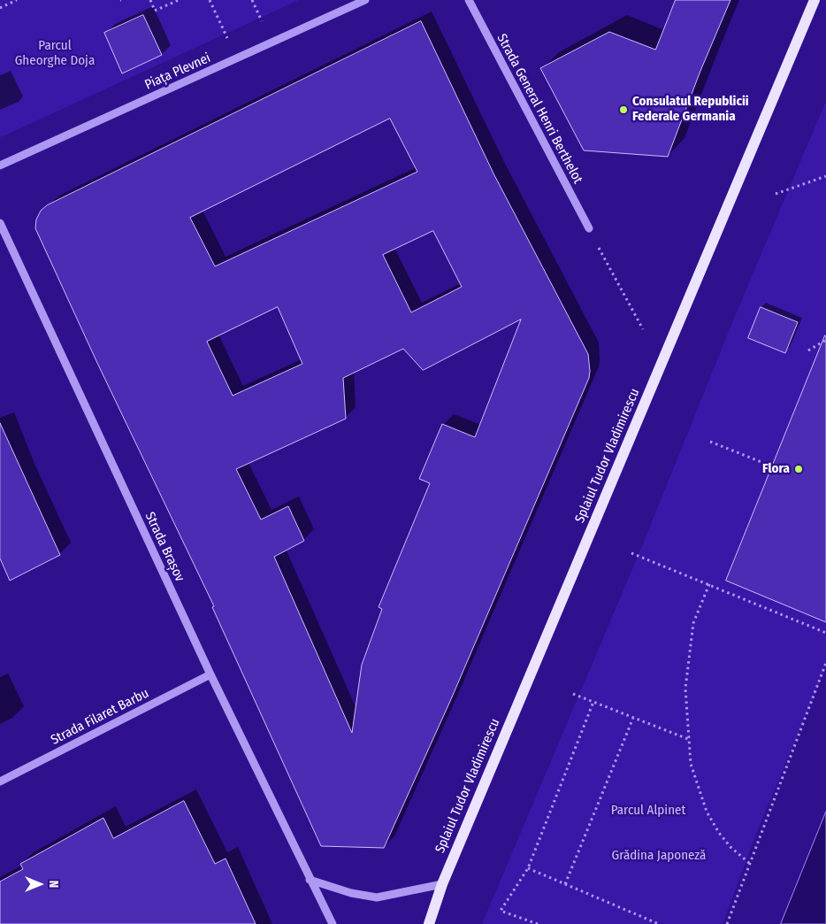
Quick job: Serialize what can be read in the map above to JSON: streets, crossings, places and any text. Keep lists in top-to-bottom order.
{
  "streets": {
    "main road": ["Splaiul Tudor Vladimirescu"],
    "street": [
      "Piața Plevnei",
      "Strada General Henri Berthelot",
      "Strada Brașov",
      "Strada Filaret Barbu"
    ]
  },
  "crossings": [
    ["Strada Brașov", "Strada Filaret Barbu"]
  ],
  "parks": ["Parcul Gheorghe Doja", "Parcul Alpinet", "Grădina Japoneză"],
  "places": ["Consulatul Republicii Federale Germania", "Flora"],
  "north": "right"
}
